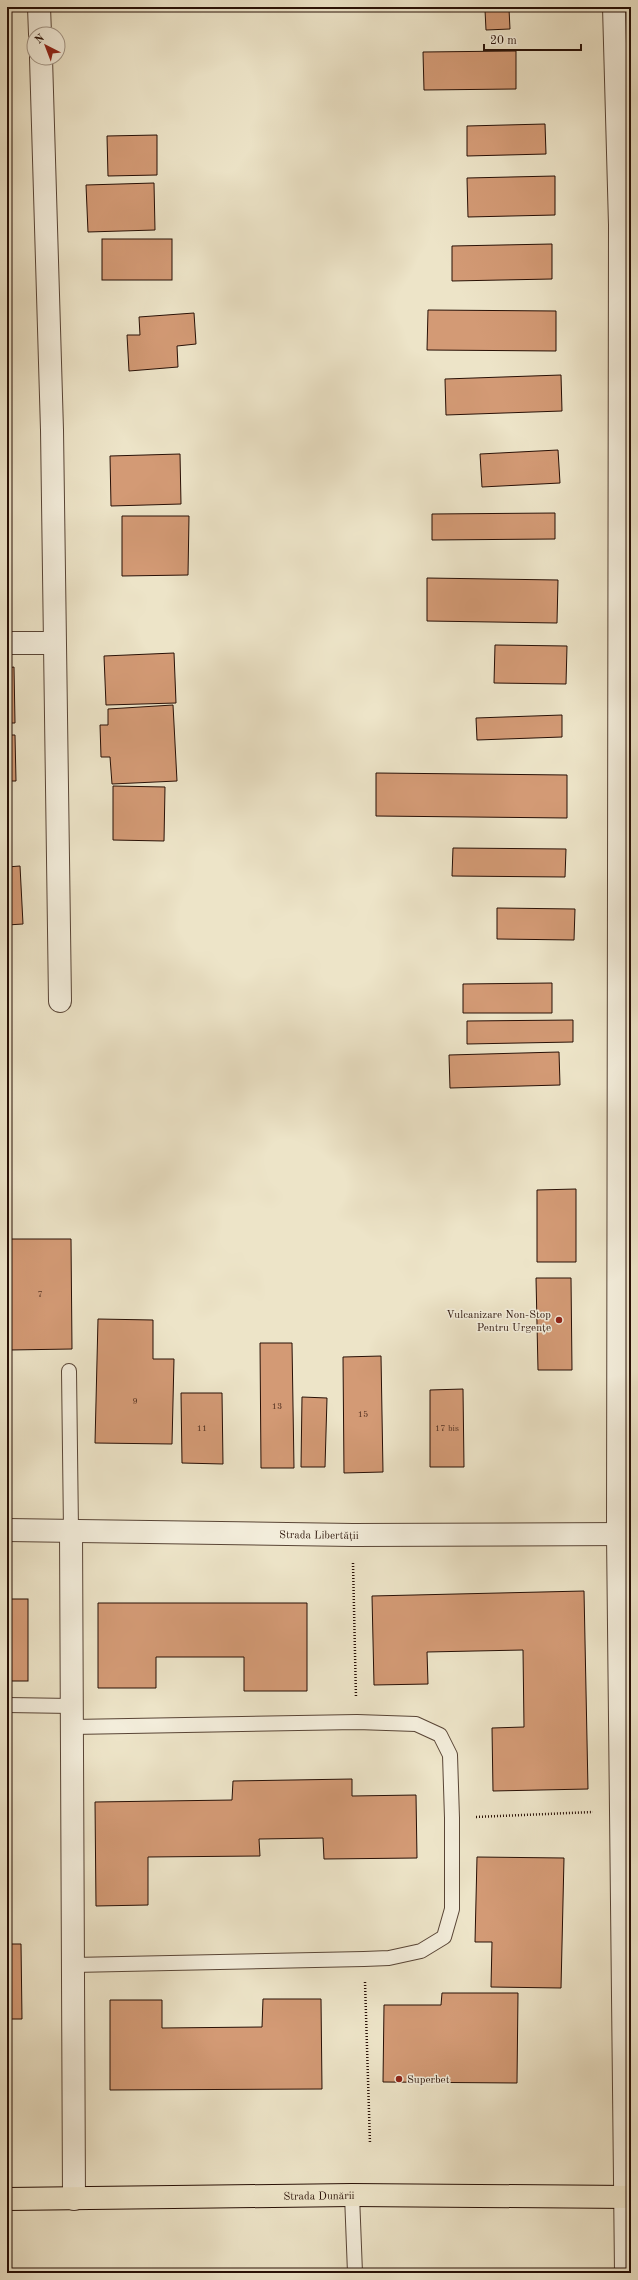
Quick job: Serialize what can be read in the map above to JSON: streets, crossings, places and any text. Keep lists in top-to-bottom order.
{
  "streets": {
    "main road": ["Strada Dunării"],
    "street": ["Strada Libertății"]
  },
  "places": ["Vulcanizare Non-Stop Pentru Urgențe", "Superbet"],
  "house_numbers": [
    "7",
    "9",
    "13",
    "15",
    "11",
    "17 bis"
  ],
  "scale_bar": "20 m",
  "north": "top left"
}
